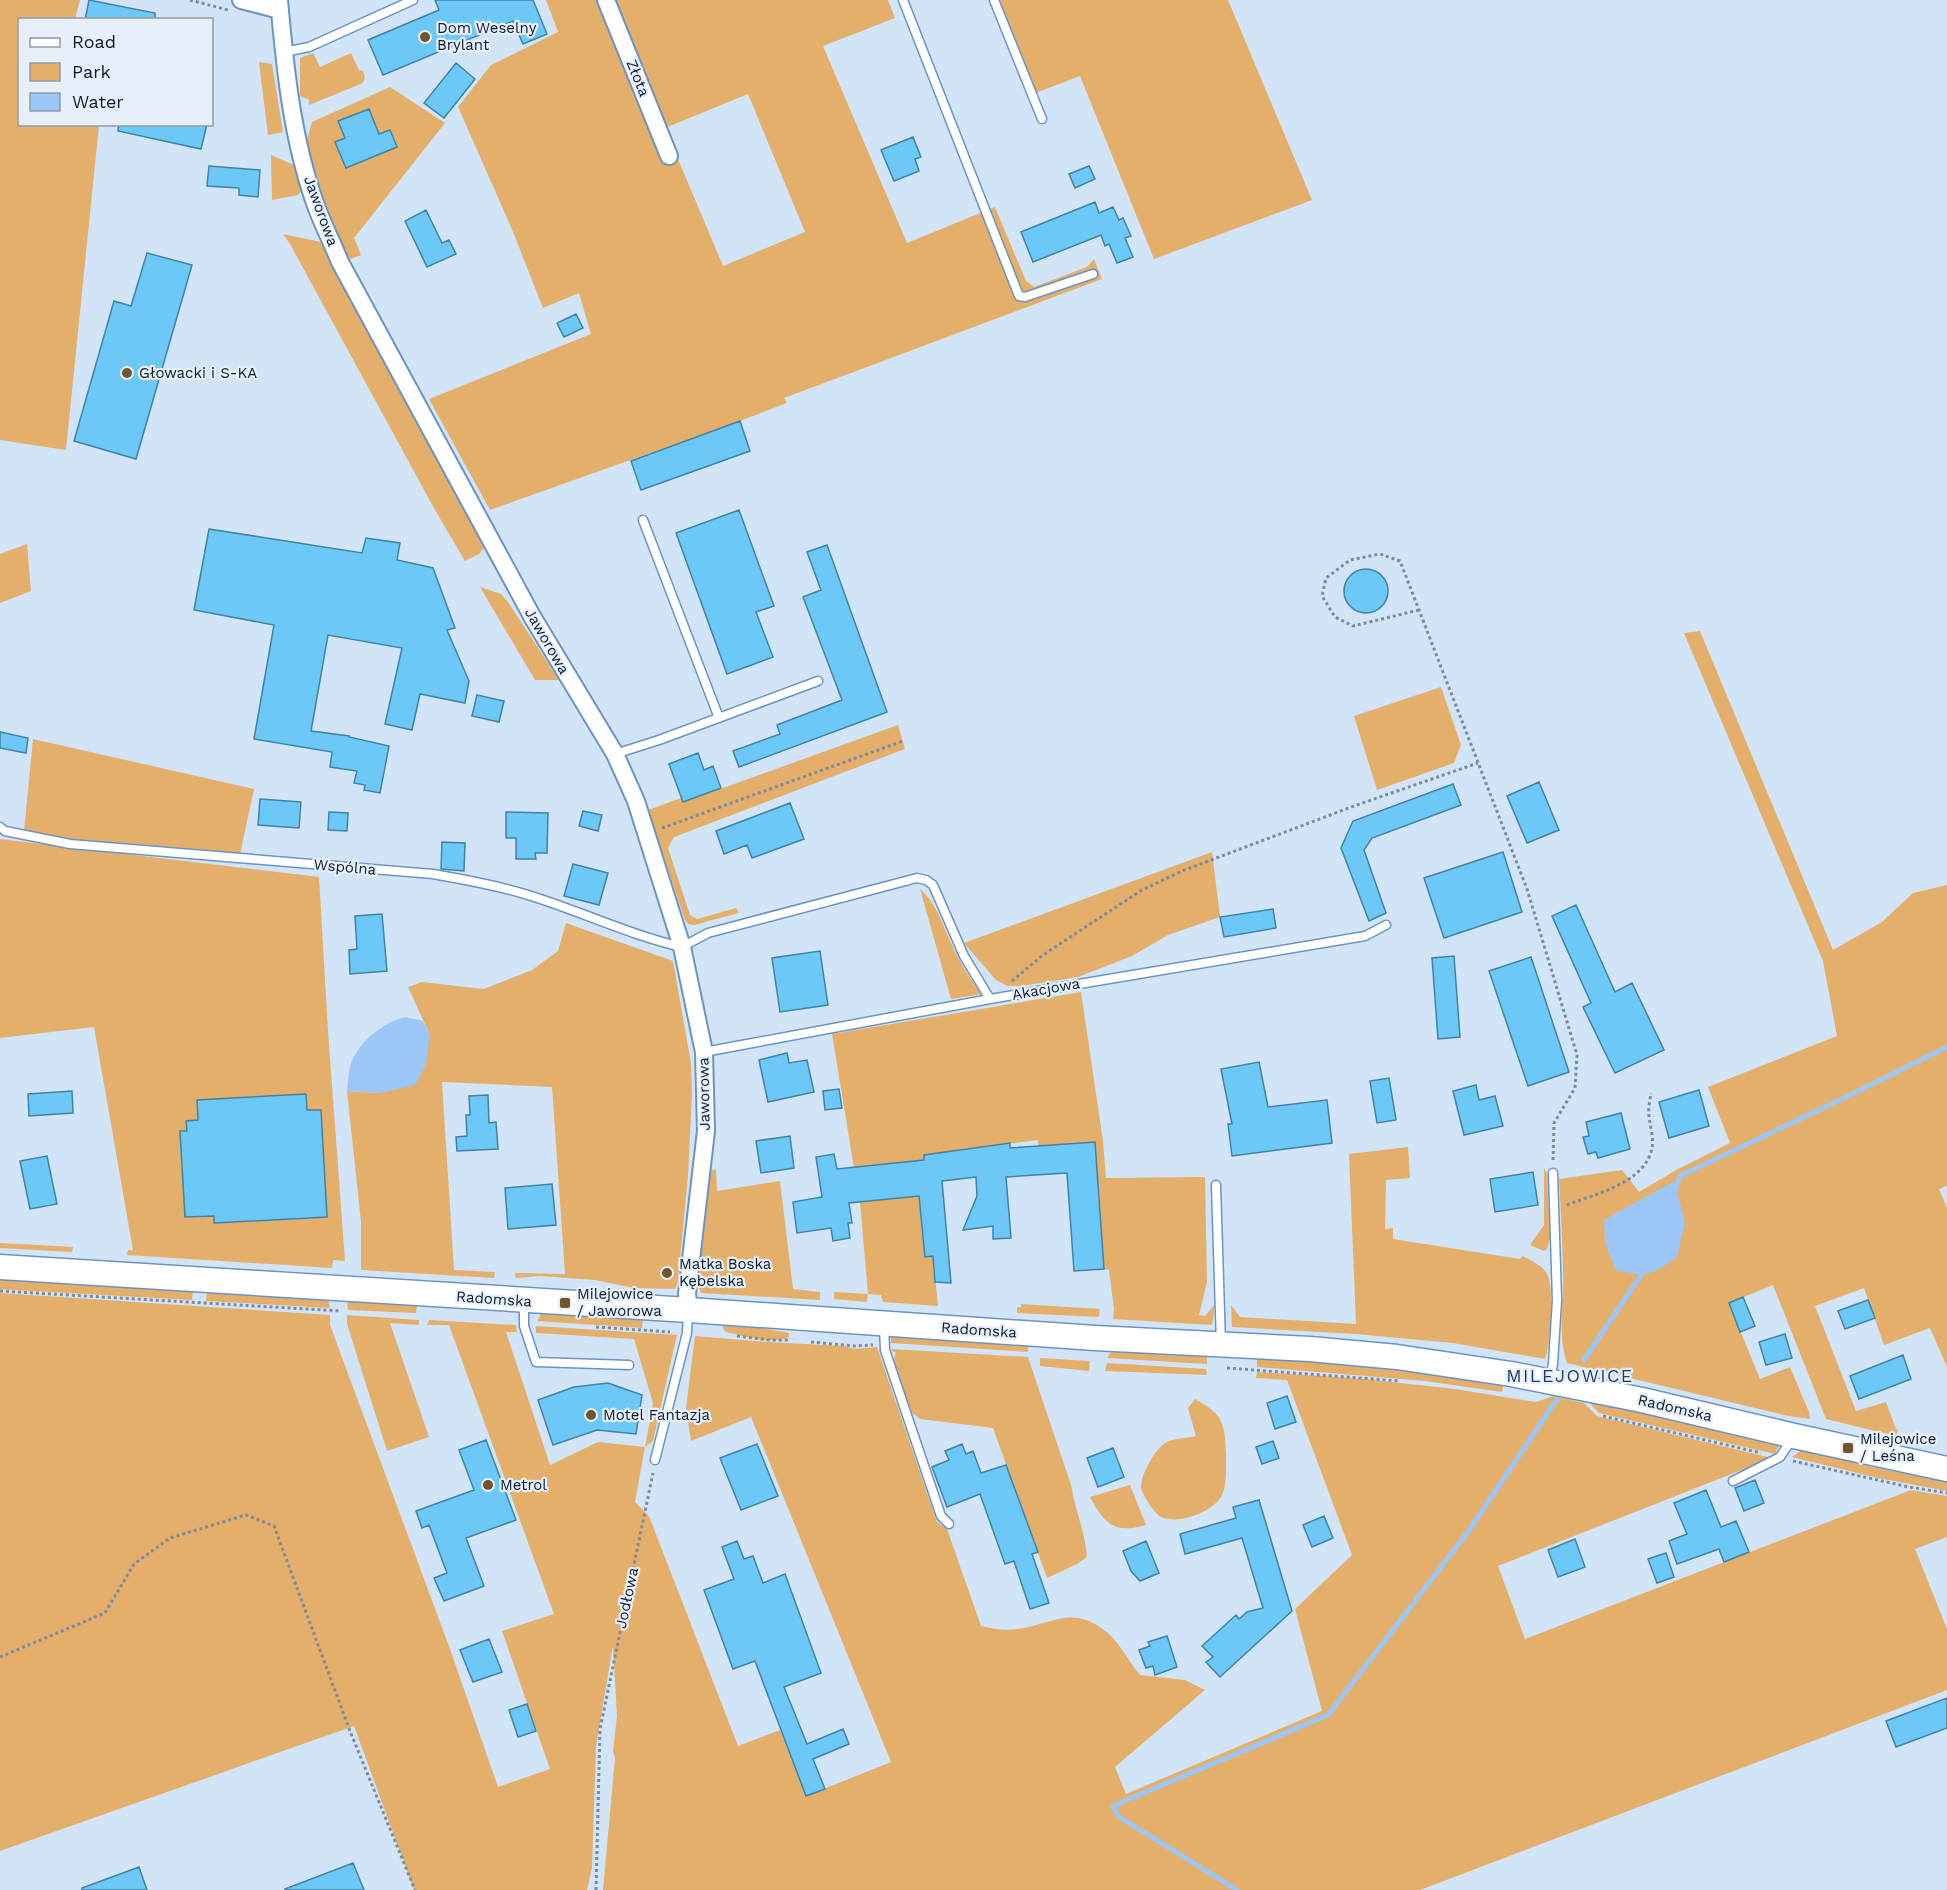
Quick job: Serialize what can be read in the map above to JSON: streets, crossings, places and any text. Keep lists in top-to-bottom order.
{
  "streets": {
    "main road": ["Radomska"],
    "street": ["Złota", "Jaworowa"],
    "lane": ["Wspólna", "Akacjowa"],
    "path": ["Jodłowa"]
  },
  "crossings": [
    ["Jaworowa", "Wspólna"],
    ["Jaworowa", "Akacjowa"],
    ["Jaworowa", "Radomska"]
  ],
  "districts": ["MILEJOWICE"],
  "places": {
    "other": [
      "Dom Weselny Brylant",
      "Głowacki i S-KA",
      "Matka Boska Kębelska",
      "Motel Fantazja",
      "Metrol"
    ],
    "transit": ["Milejowice / Jaworowa", "Milejowice / Leśna"]
  },
  "legend": ["Road", "Park", "Water"]
}
